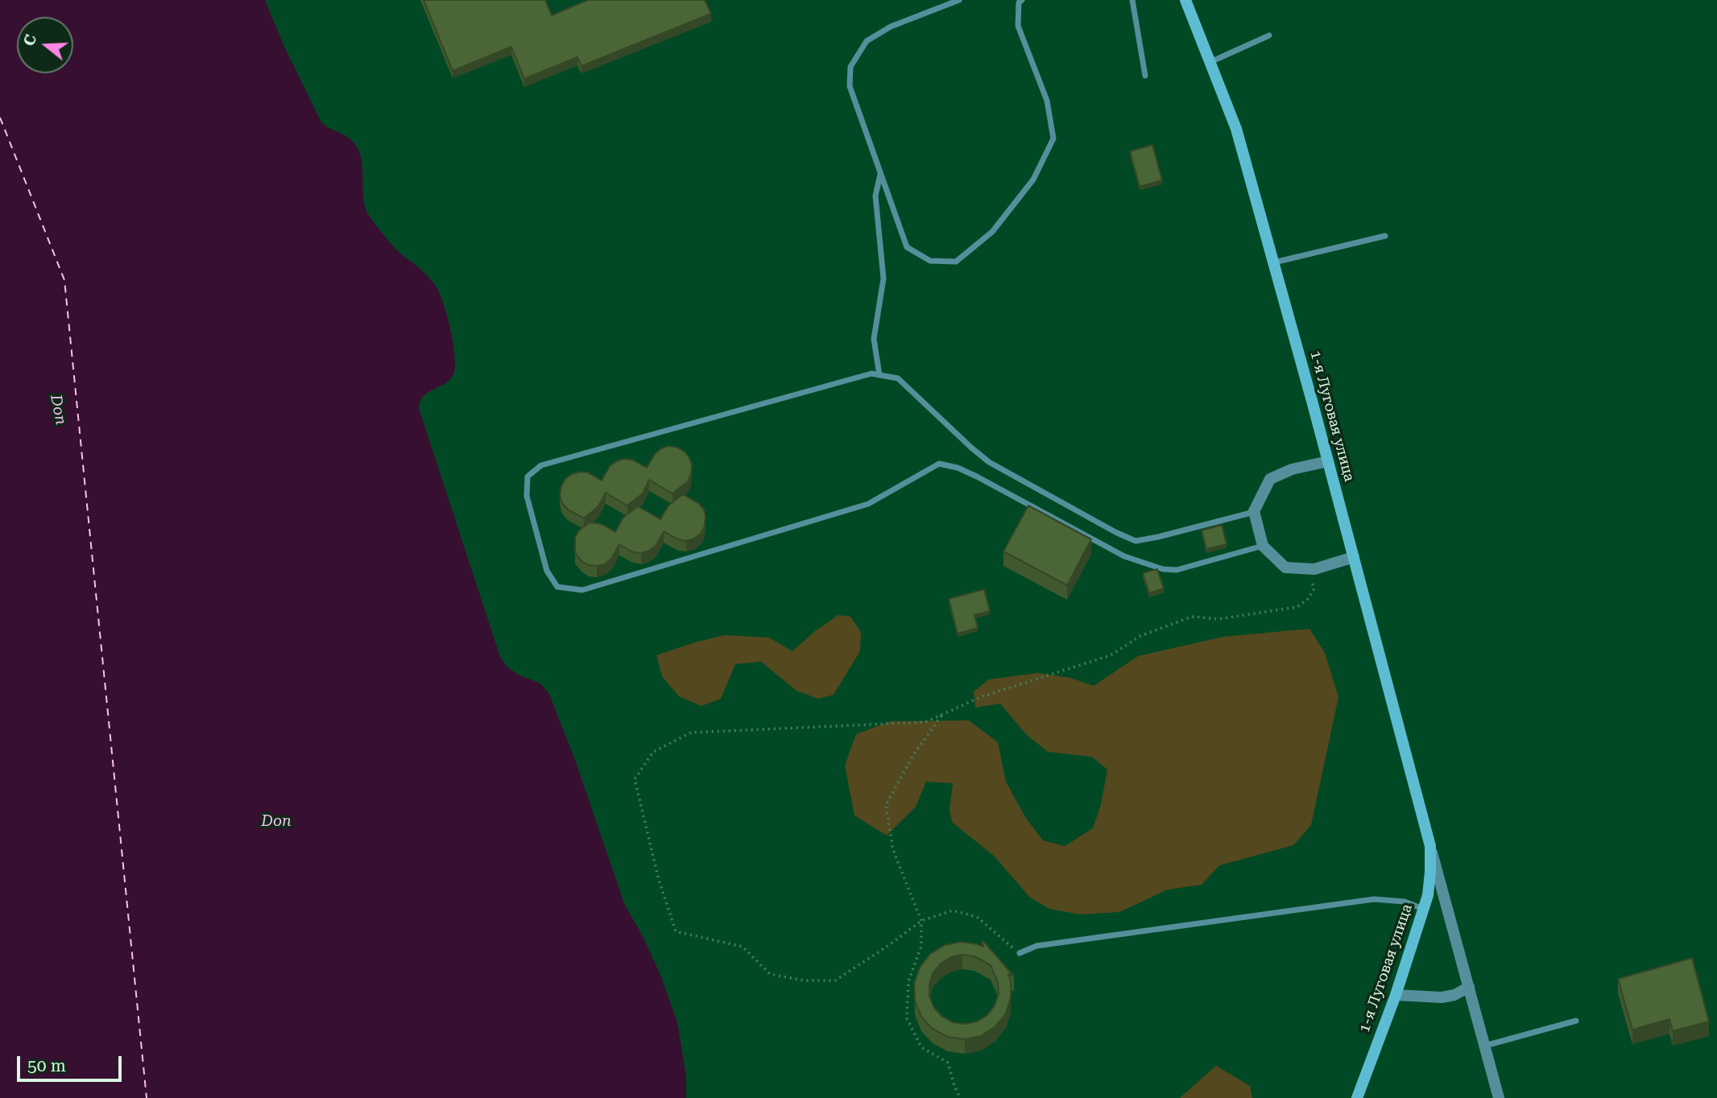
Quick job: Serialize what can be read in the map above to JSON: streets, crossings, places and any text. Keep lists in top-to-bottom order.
{
  "streets": {
    "main road": ["1-я Луговая улица"]
  },
  "water": ["Don"],
  "scale_bar": "50 m",
  "north": "left"
}
